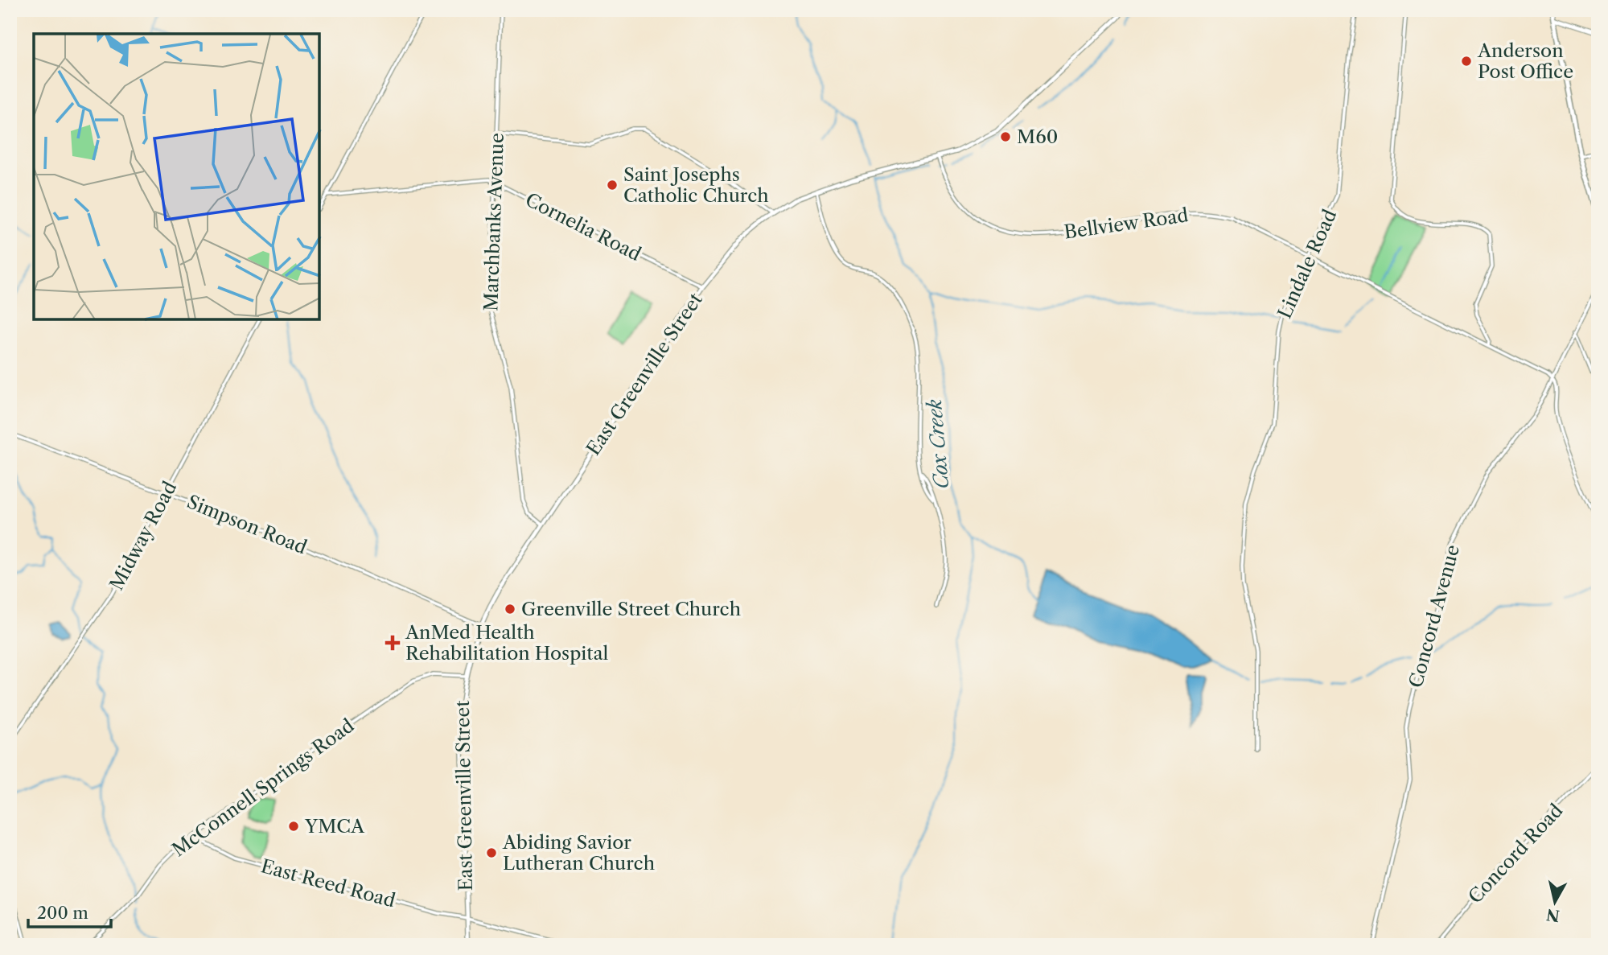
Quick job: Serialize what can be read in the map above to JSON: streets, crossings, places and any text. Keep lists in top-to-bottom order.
{
  "streets": {
    "main road": ["East Greenville Street"],
    "street": [
      "Marchbanks Avenue",
      "Bellview Road",
      "Cornelia Road",
      "Lindale Road",
      "Simpson Road",
      "Midway Road",
      "Concord Avenue",
      "McConnell Springs Road",
      "Concord Road",
      "East Reed Road"
    ]
  },
  "crossings": [
    ["Marchbanks Avenue", "Cornelia Road"],
    ["Marchbanks Avenue", "East Greenville Street"],
    ["Bellview Road", "Lindale Road"],
    ["Bellview Road", "East Greenville Street"],
    ["Bellview Road", "Concord Avenue"],
    ["Cornelia Road", "East Greenville Street"],
    ["East Greenville Street", "Simpson Road"],
    ["East Greenville Street", "McConnell Springs Road"],
    ["East Greenville Street", "East Reed Road"],
    ["Simpson Road", "Midway Road"],
    ["McConnell Springs Road", "East Reed Road"]
  ],
  "water": ["Cox Creek"],
  "places": {
    "other": [
      "Anderson Post Office",
      "M60",
      "Saint Josephs Catholic Church",
      "Greenville Street Church",
      "YMCA",
      "Abiding Savior Lutheran Church"
    ],
    "health": ["AnMed Health Rehabilitation Hospital"]
  },
  "scale_bar": "200 m",
  "north": "bottom"
}
